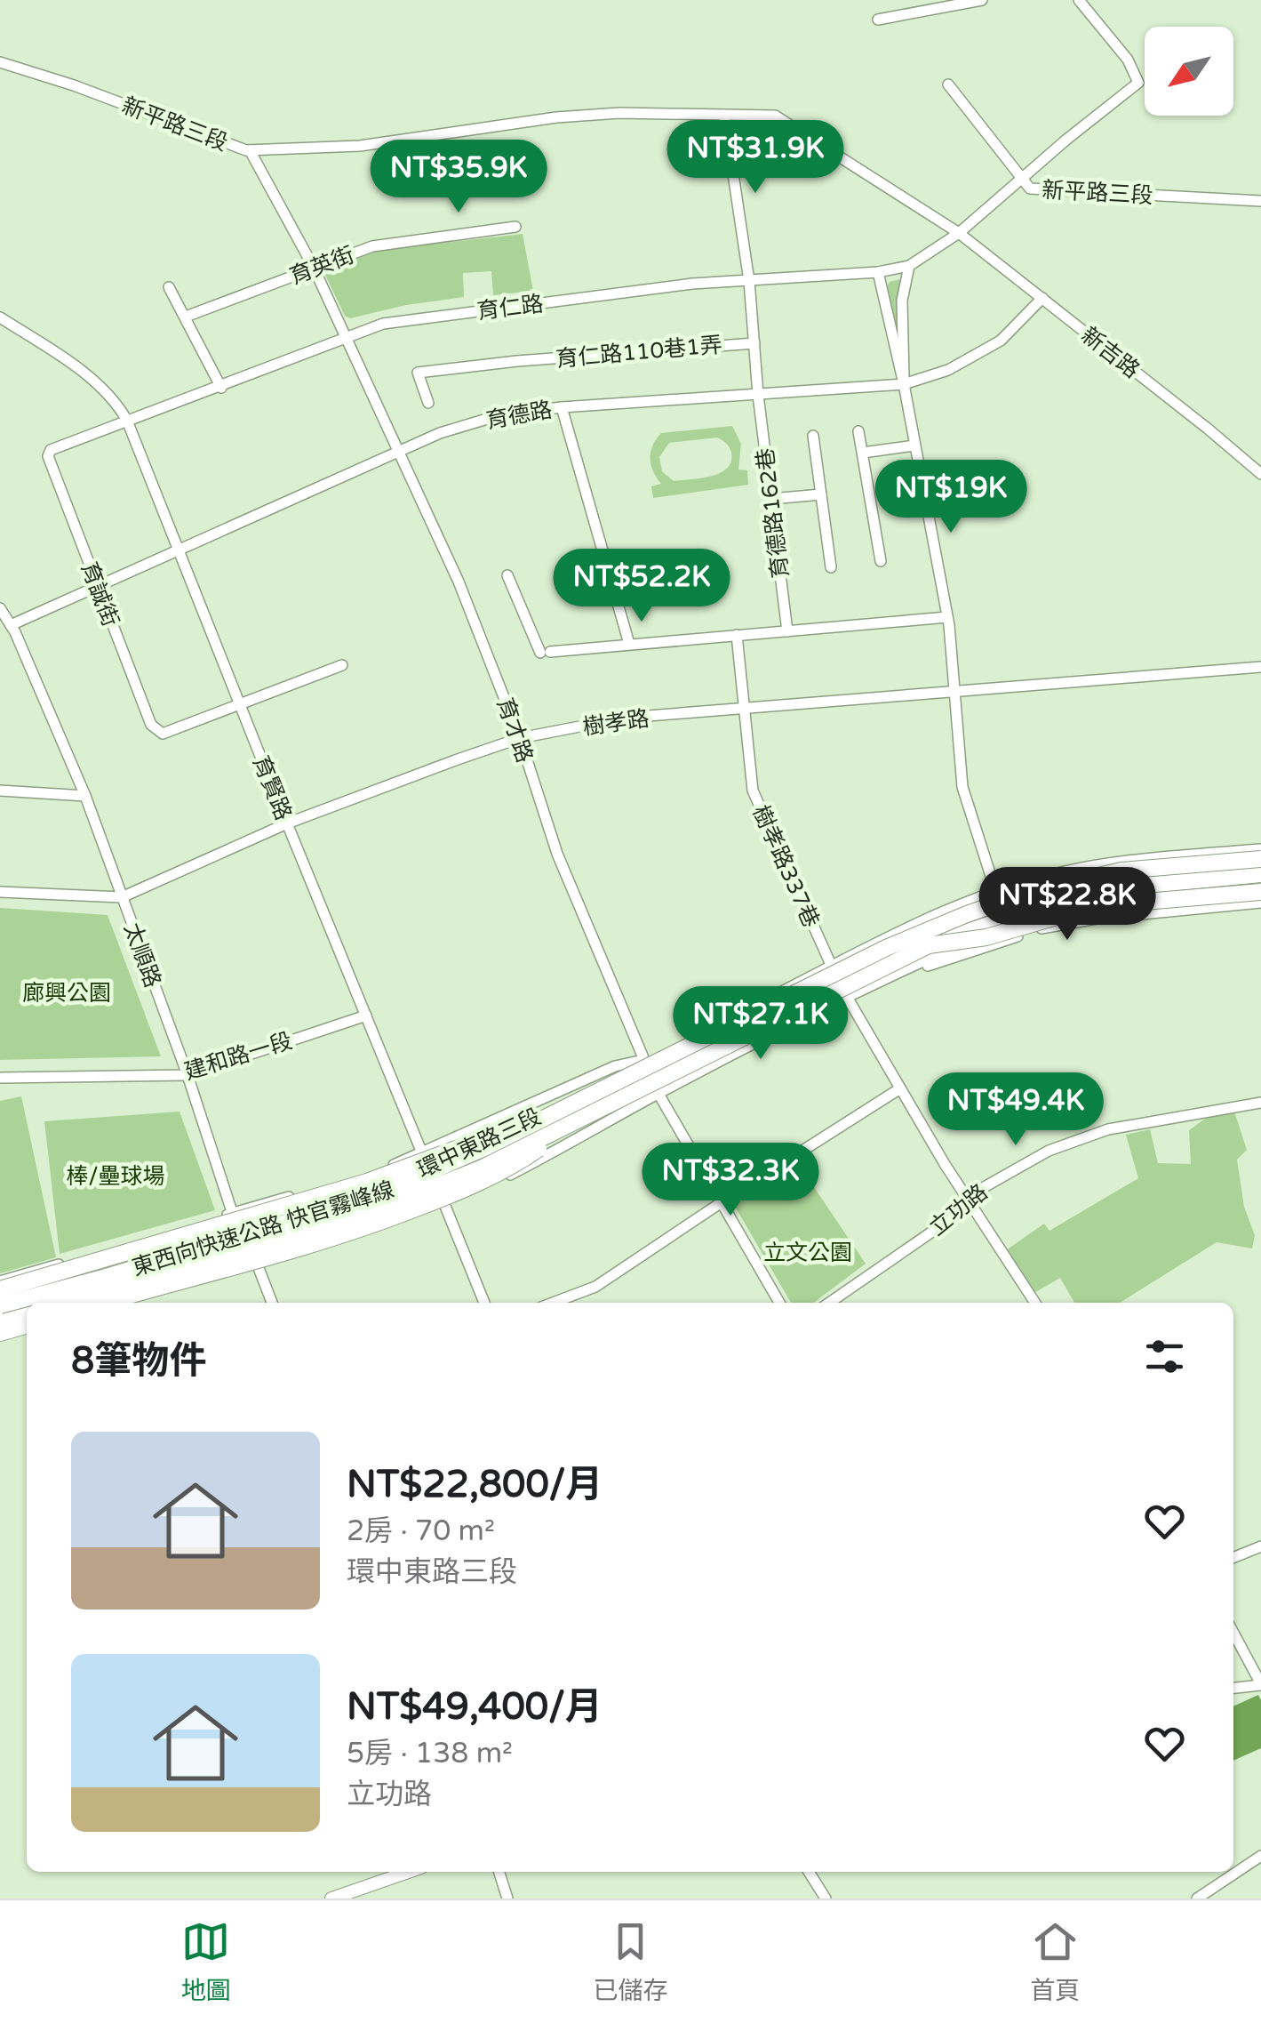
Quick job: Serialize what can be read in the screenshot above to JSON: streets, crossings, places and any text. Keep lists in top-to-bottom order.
{
  "streets": {
    "highway": ["東西向快速公路 快官霧峰線"],
    "street": [
      "新平路三段",
      "育英街",
      "育仁路",
      "育仁路110巷1弄",
      "新吉路",
      "育德路",
      "育德路162巷",
      "育誠街",
      "樹孝路",
      "育才路",
      "育賢路",
      "樹孝路337巷",
      "太順路",
      "建和路一段",
      "環中東路三段",
      "立功路"
    ]
  },
  "crossings": [
    ["新平路三段", "育仁路"],
    ["新平路三段", "育仁路110巷1弄"],
    ["新平路三段", "新吉路"],
    ["新平路三段", "育才路"],
    ["育英街", "育才路"],
    ["育仁路", "育仁路110巷1弄"],
    ["育仁路", "育誠街"],
    ["育仁路", "育才路"],
    ["育仁路", "育賢路"],
    ["育仁路110巷1弄", "育德路"],
    ["育仁路110巷1弄", "育德路162巷"],
    ["新吉路", "育德路"],
    ["育德路", "育德路162巷"],
    ["育德路", "育誠街"],
    ["育德路", "育才路"],
    ["育德路", "育賢路"],
    ["育德路", "太順路"],
    ["育誠街", "育賢路"],
    ["樹孝路", "育才路"],
    ["樹孝路", "育賢路"],
    ["樹孝路", "樹孝路337巷"],
    ["樹孝路", "太順路"],
    ["育才路", "環中東路三段"],
    ["育賢路", "建和路一段"],
    ["育賢路", "環中東路三段"],
    ["樹孝路337巷", "環中東路三段"],
    ["太順路", "建和路一段"],
    ["太順路", "環中東路三段"]
  ],
  "parks": ["廊興公園", "棒/壘球場", "立文公園"],
  "north": "bottom left",
  "page": {
    "price": [
      "NT$31.9K",
      "NT$35.9K",
      "NT$19K",
      "NT$52.2K",
      "NT$22.8K",
      "NT$27.1K",
      "NT$49.4K",
      "NT$32.3K"
    ],
    "heading": "8筆物件",
    "list": [
      {
        "name": "NT$22,800/月",
        "note": "2房 · 70 m² · 環中東路三段"
      },
      {
        "name": "NT$49,400/月",
        "note": "5房 · 138 m² · 立功路"
      }
    ],
    "tabs": ["地圖", "已儲存", "首頁"]
  }
}
